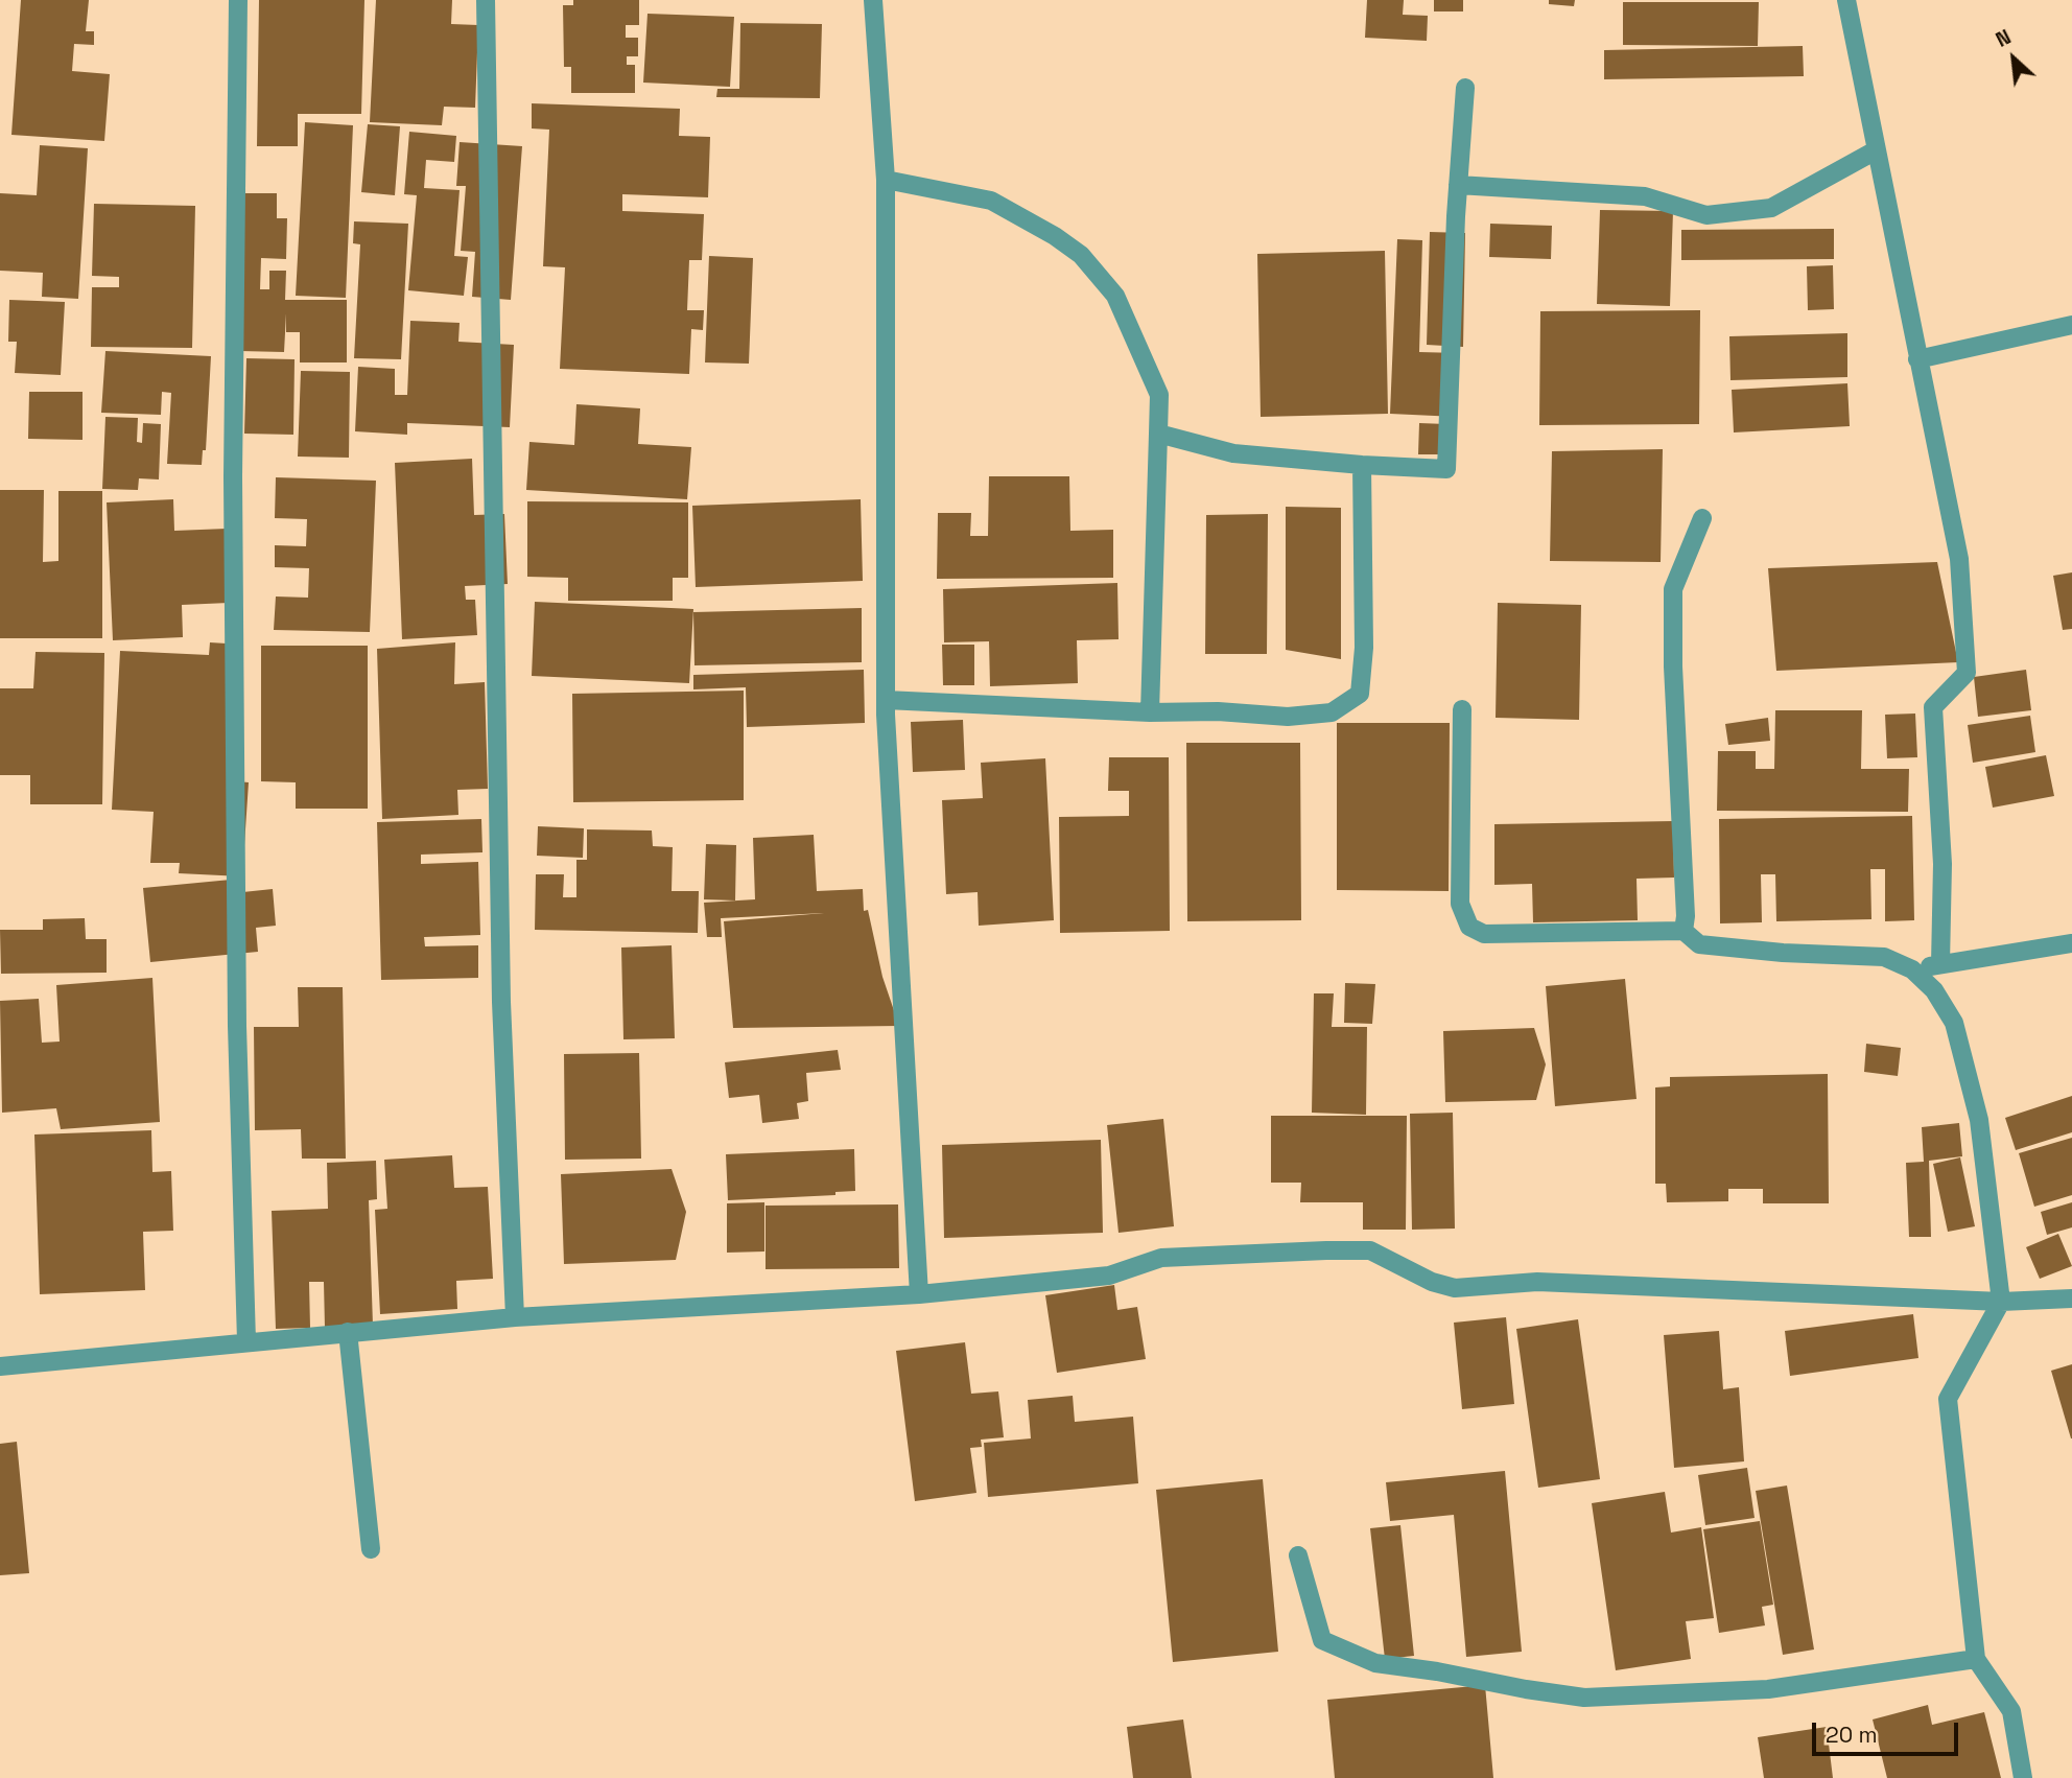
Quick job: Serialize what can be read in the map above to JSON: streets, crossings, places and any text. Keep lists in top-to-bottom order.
{
  "scale_bar": "20 m",
  "north": "top left"
}
